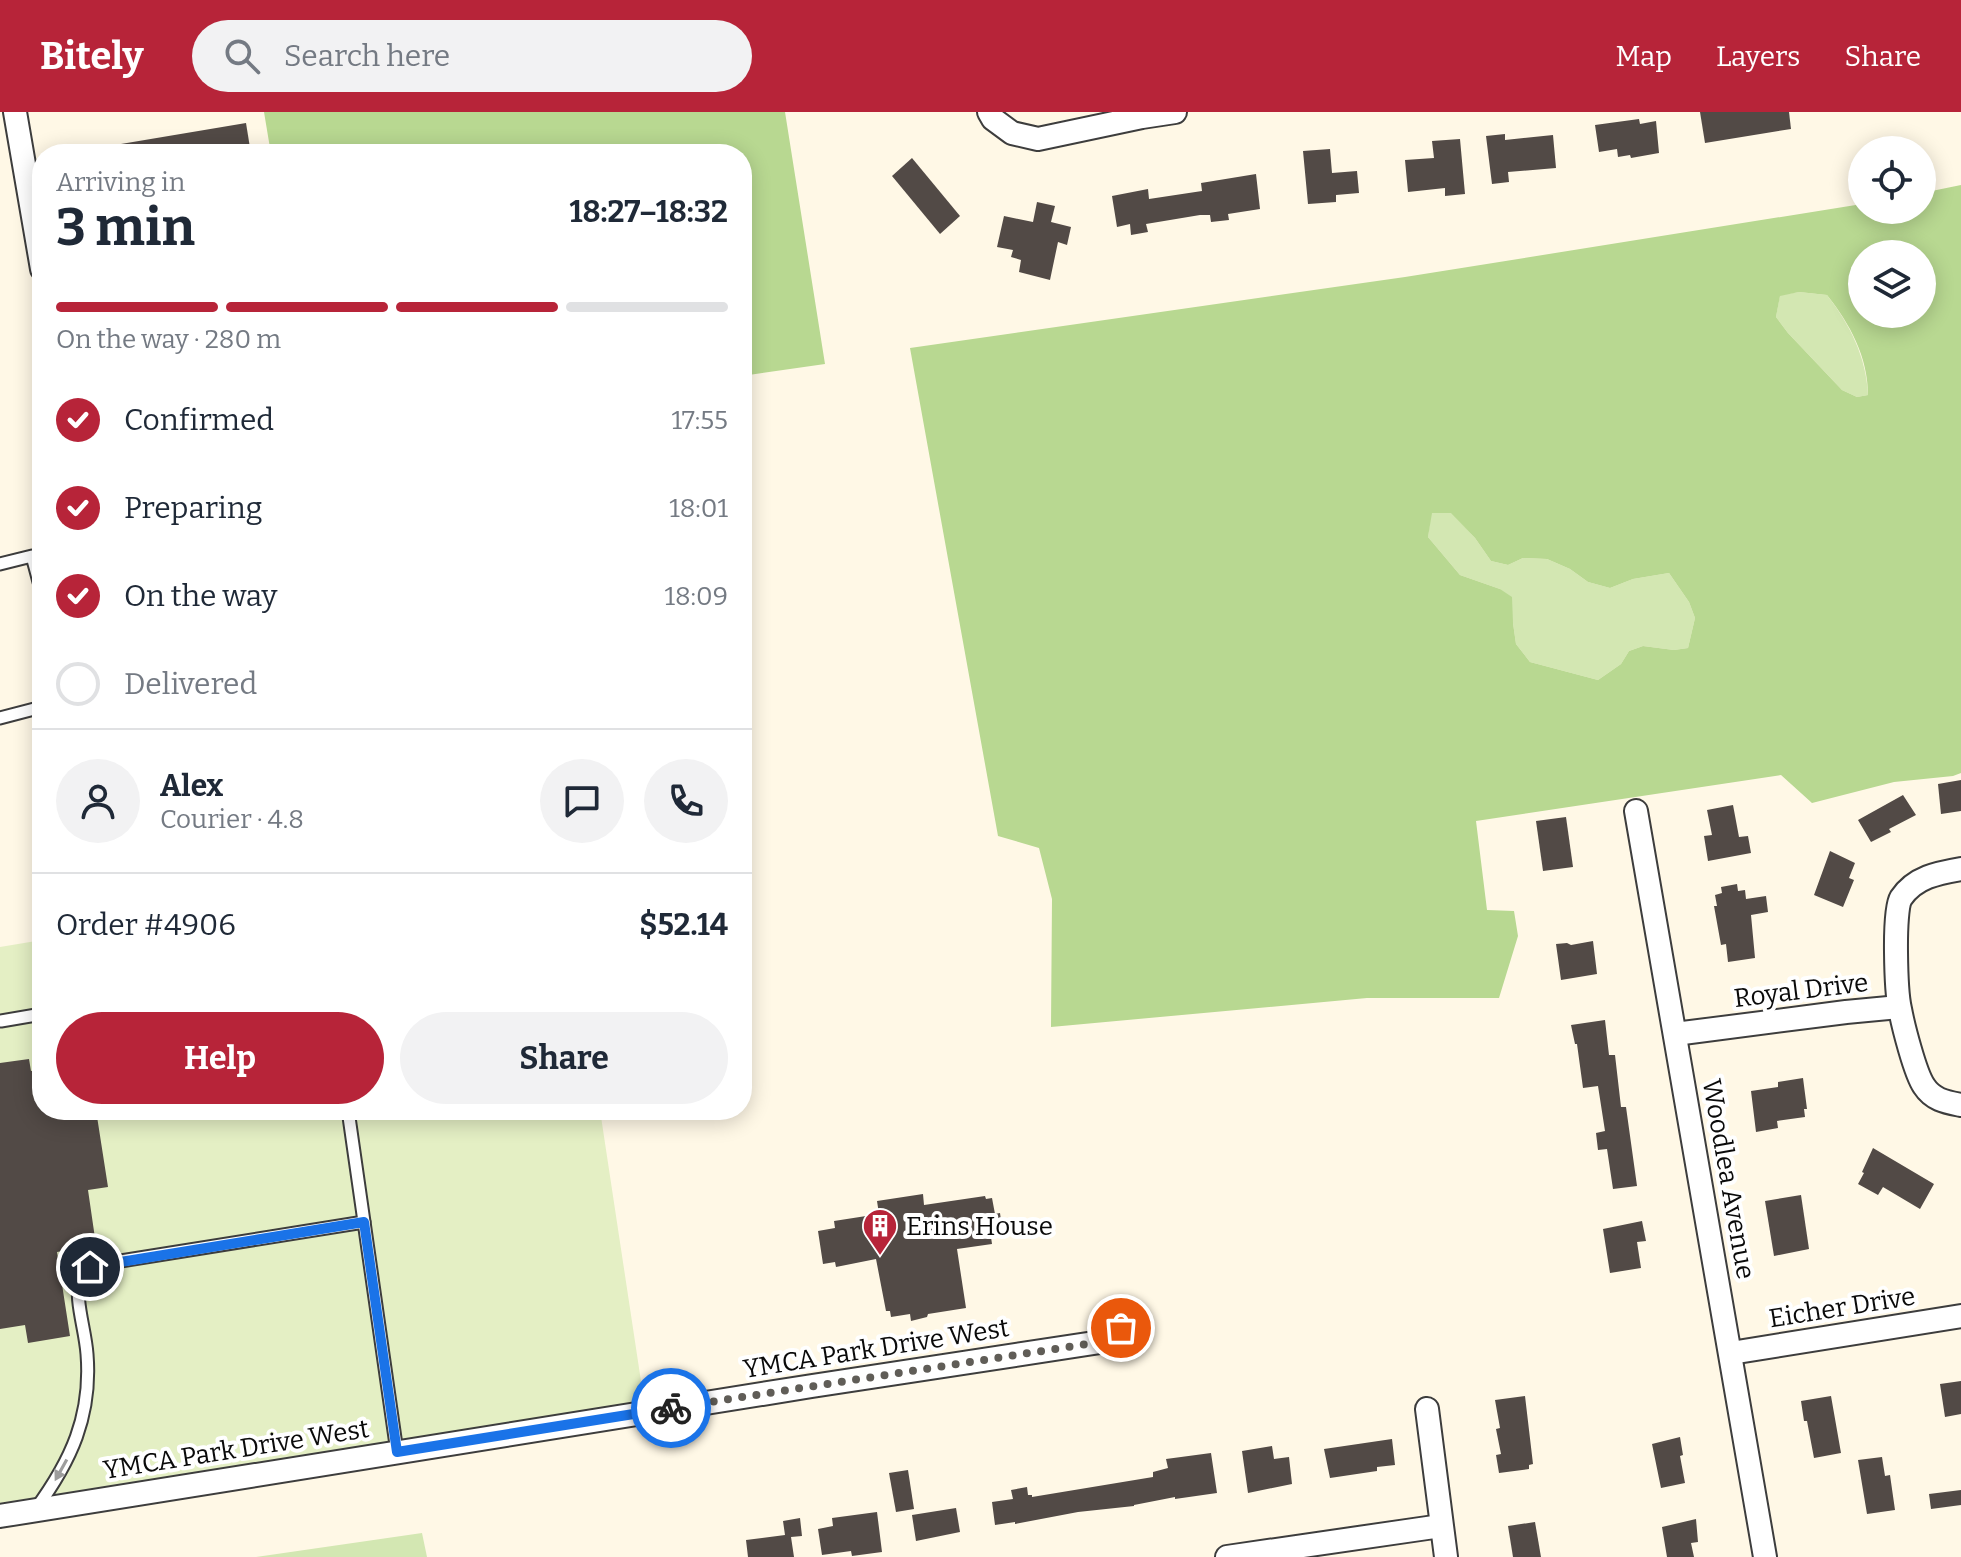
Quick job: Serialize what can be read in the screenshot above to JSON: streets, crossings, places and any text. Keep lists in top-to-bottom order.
{
  "streets": {
    "street": [
      "Royal Drive",
      "Woodlea Avenue",
      "Eicher Drive",
      "YMCA Park Drive West"
    ]
  },
  "crossings": [
    ["Royal Drive", "Woodlea Avenue"],
    ["Woodlea Avenue", "Eicher Drive"]
  ],
  "places": {
    "building": ["Erins House"]
  },
  "page": {
    "header": "Bitely",
    "search": "Search here",
    "nav": ["Map", "Layers", "Share"],
    "heading": ["3 min", "Arriving in", "18:27–18:32"],
    "panel": [
      "Alex",
      "Courier · 4.8",
      "Order #4906",
      "$52.14"
    ],
    "bar": "On the way · 280 m",
    "list": [
      ["Confirmed", "17:55"],
      ["Preparing", "18:01"],
      ["On the way", "18:09"],
      "Delivered"
    ],
    "buttons": ["Help", "Share"]
  }
}
